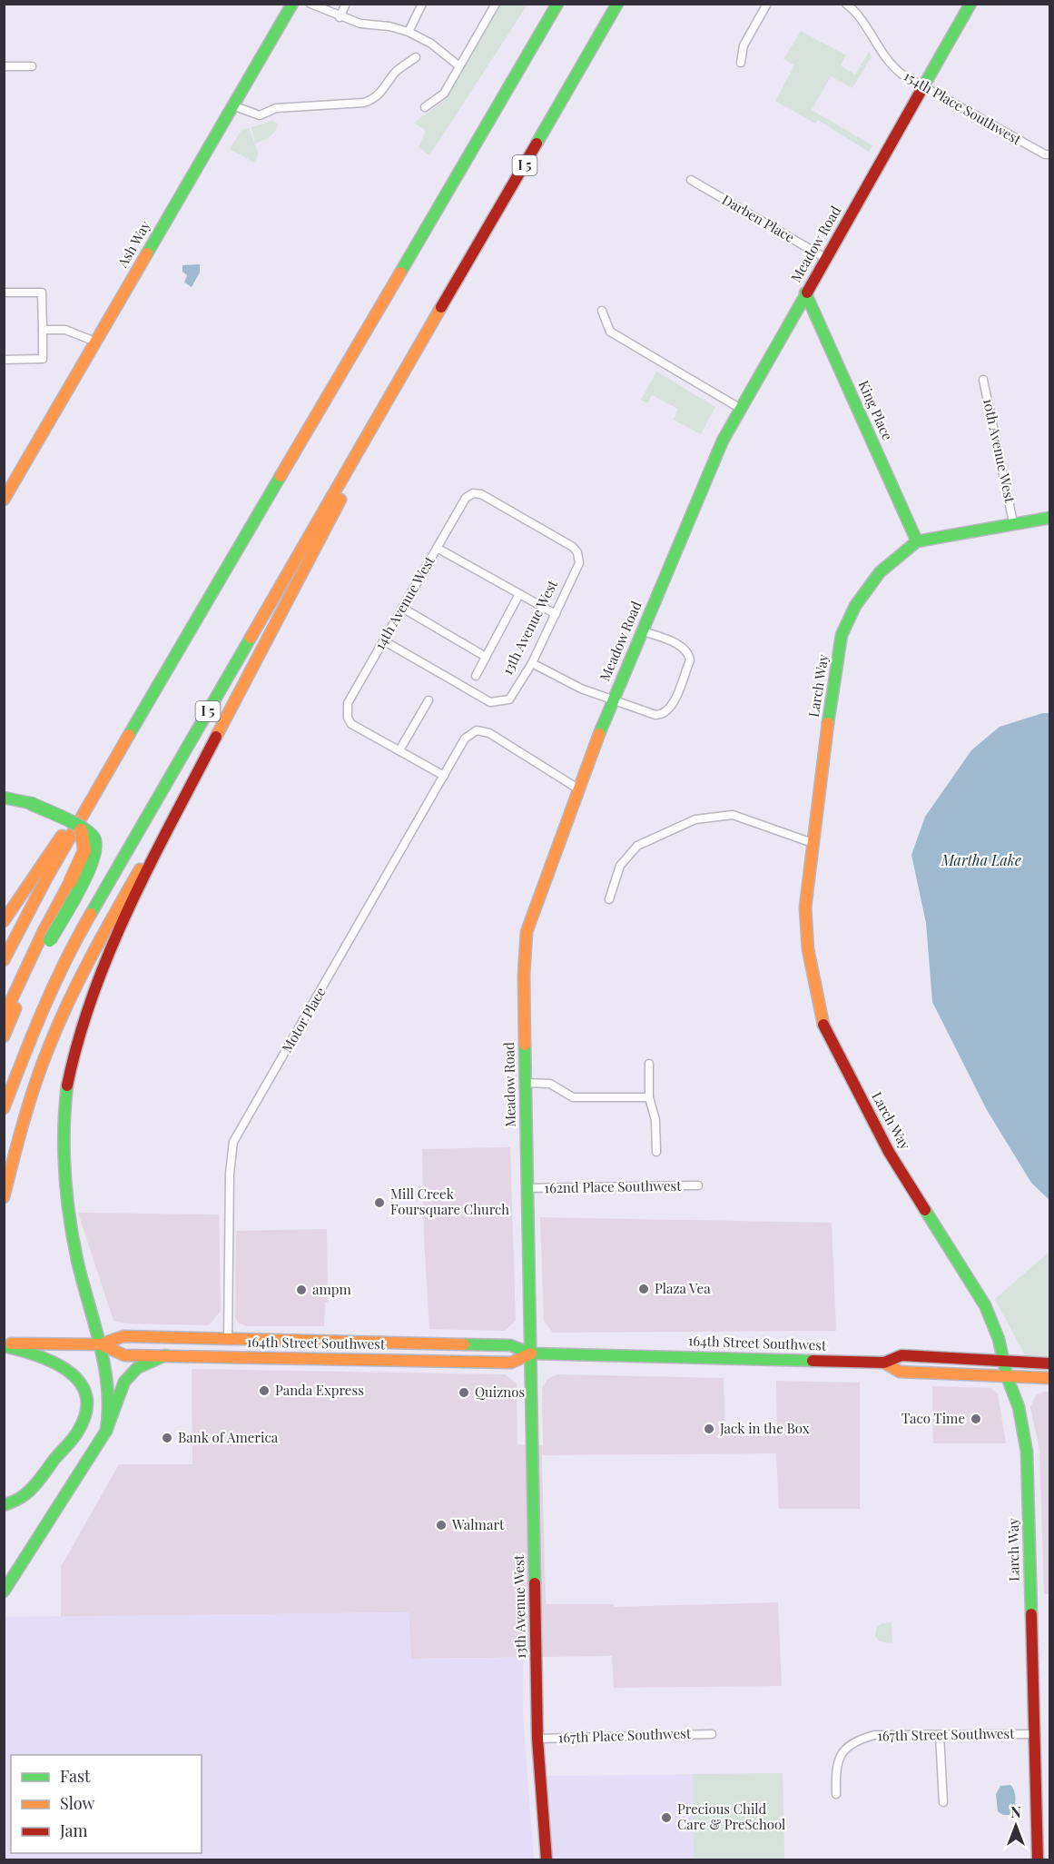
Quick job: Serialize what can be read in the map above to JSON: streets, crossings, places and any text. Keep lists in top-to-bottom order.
{
  "streets": {
    "main road": [
      "I 5",
      "Ash Way",
      "Meadow Road",
      "King Place",
      "13th Avenue West",
      "Larch Way",
      "164th Street Southwest"
    ],
    "street": [
      "154th Place Southwest",
      "Darben Place",
      "10th Avenue West",
      "14th Avenue West",
      "Motor Place",
      "162nd Place Southwest",
      "167th Street Southwest",
      "167th Place Southwest"
    ]
  },
  "crossings": [
    ["154th Place Southwest", "Meadow Road"],
    ["Darben Place", "Meadow Road"],
    ["Meadow Road", "King Place"],
    ["Meadow Road", "13th Avenue West"],
    ["Meadow Road", "Motor Place"],
    ["Meadow Road", "162nd Place Southwest"],
    ["Meadow Road", "164th Street Southwest"],
    ["King Place", "Larch Way"],
    ["10th Avenue West", "Larch Way"],
    ["14th Avenue West", "13th Avenue West"],
    ["13th Avenue West", "164th Street Southwest"],
    ["13th Avenue West", "167th Place Southwest"],
    ["Larch Way", "164th Street Southwest"],
    ["Larch Way", "167th Street Southwest"],
    ["Motor Place", "164th Street Southwest"]
  ],
  "water": ["Martha Lake"],
  "places": [
    "Mill Creek Foursquare Church",
    "Plaza Vea",
    "ampm",
    "Panda Express",
    "Quiznos",
    "Taco Time",
    "Jack in the Box",
    "Bank of America",
    "Walmart",
    "Precious Child Care & PreSchool"
  ],
  "legend": ["Fast", "Slow", "Jam"],
  "north": "top"
}
